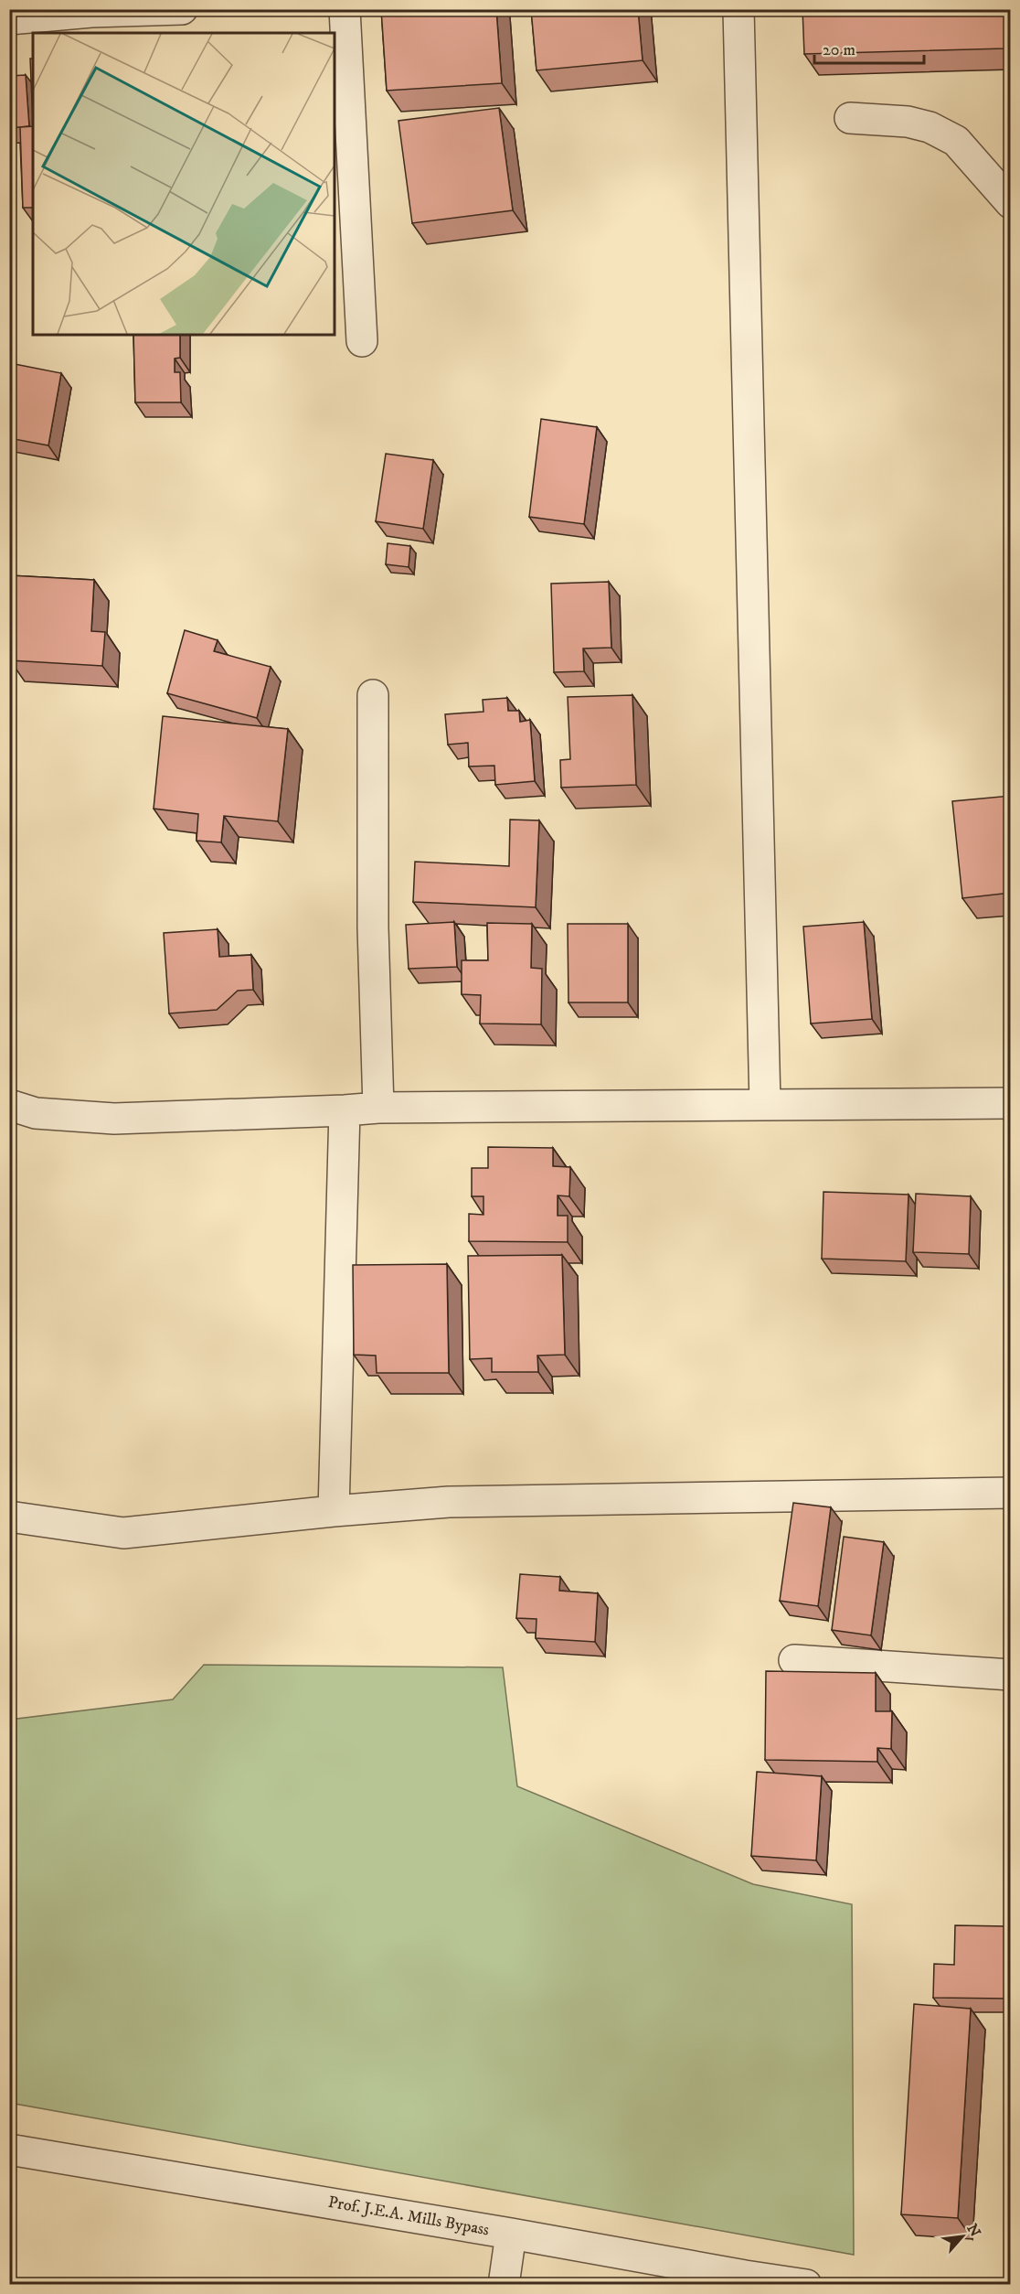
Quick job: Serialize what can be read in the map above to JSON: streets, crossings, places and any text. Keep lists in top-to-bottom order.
{
  "streets": {
    "street": ["Prof. J.E.A. Mills Bypass"]
  },
  "scale_bar": "20 m",
  "north": "top right"
}
